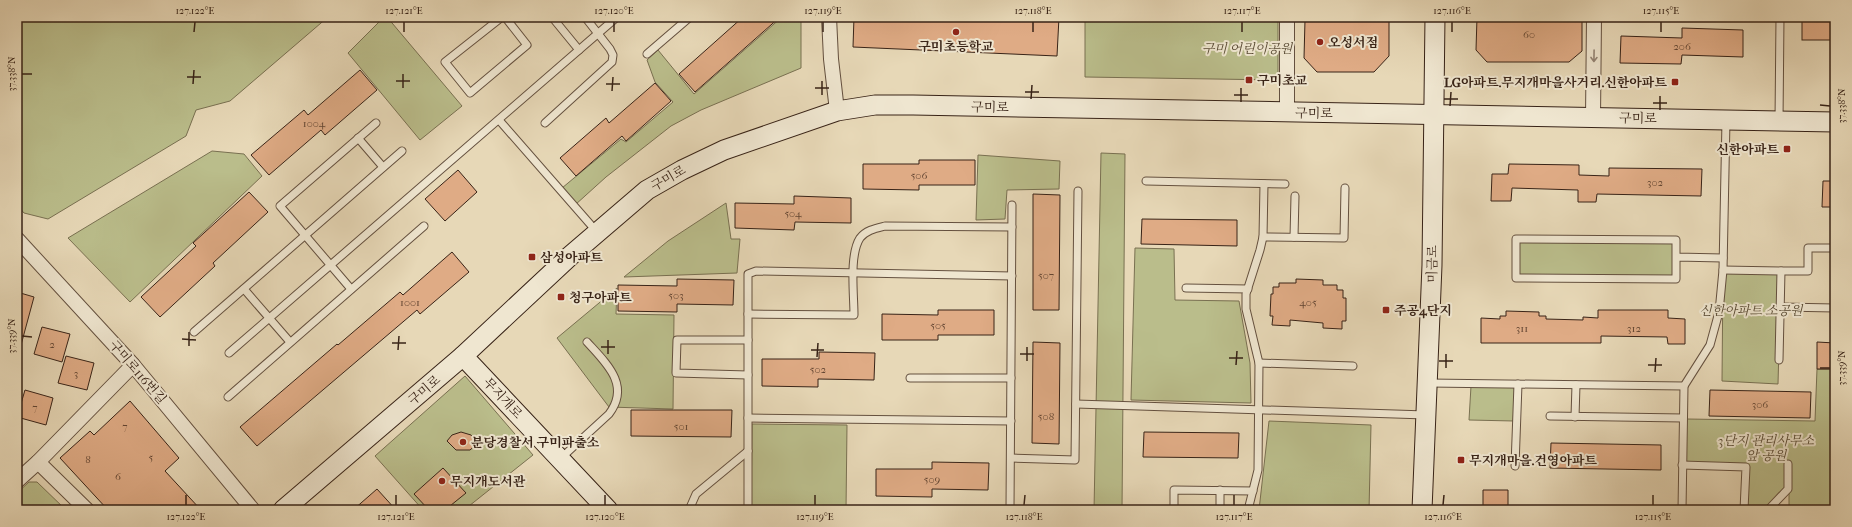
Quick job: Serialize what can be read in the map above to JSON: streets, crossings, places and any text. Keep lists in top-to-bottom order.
{
  "streets": {
    "street": [
      "구미로",
      "미금로",
      "구미로116번길",
      "무지개로"
    ]
  },
  "crossings": [
    ["구미로", "미금로"],
    ["구미로", "무지개로"]
  ],
  "parks": ["구미 어린이공원", "신한아파트 소공원", "3단지 관리사무소 앞 공원"],
  "places": {
    "other": [
      "구미초등학교",
      "오성서점",
      "분당경찰서 구미파출소",
      "무지개도서관"
    ],
    "transit": [
      "구미초교",
      "LG아파트.무지개마을사거리.신한아파트",
      "신한아파트",
      "삼성아파트",
      "청구아파트",
      "주공4단지",
      "무지개마을.건영아파트"
    ]
  },
  "house_numbers": [
    "60",
    "206",
    "1004",
    "506",
    "302",
    "504",
    "507",
    "503",
    "1001",
    "405",
    "505",
    "311",
    "312",
    "2",
    "502",
    "3",
    "306",
    "7",
    "508",
    "7",
    "501",
    "5",
    "8",
    "6",
    "509"
  ],
  "coordinates": [
    "127.122°E",
    "127.121°E",
    "127.120°E",
    "127.119°E",
    "127.118°E",
    "127.117°E",
    "127.116°E",
    "127.115°E",
    "37.338°N",
    "37.339°N"
  ]
}
